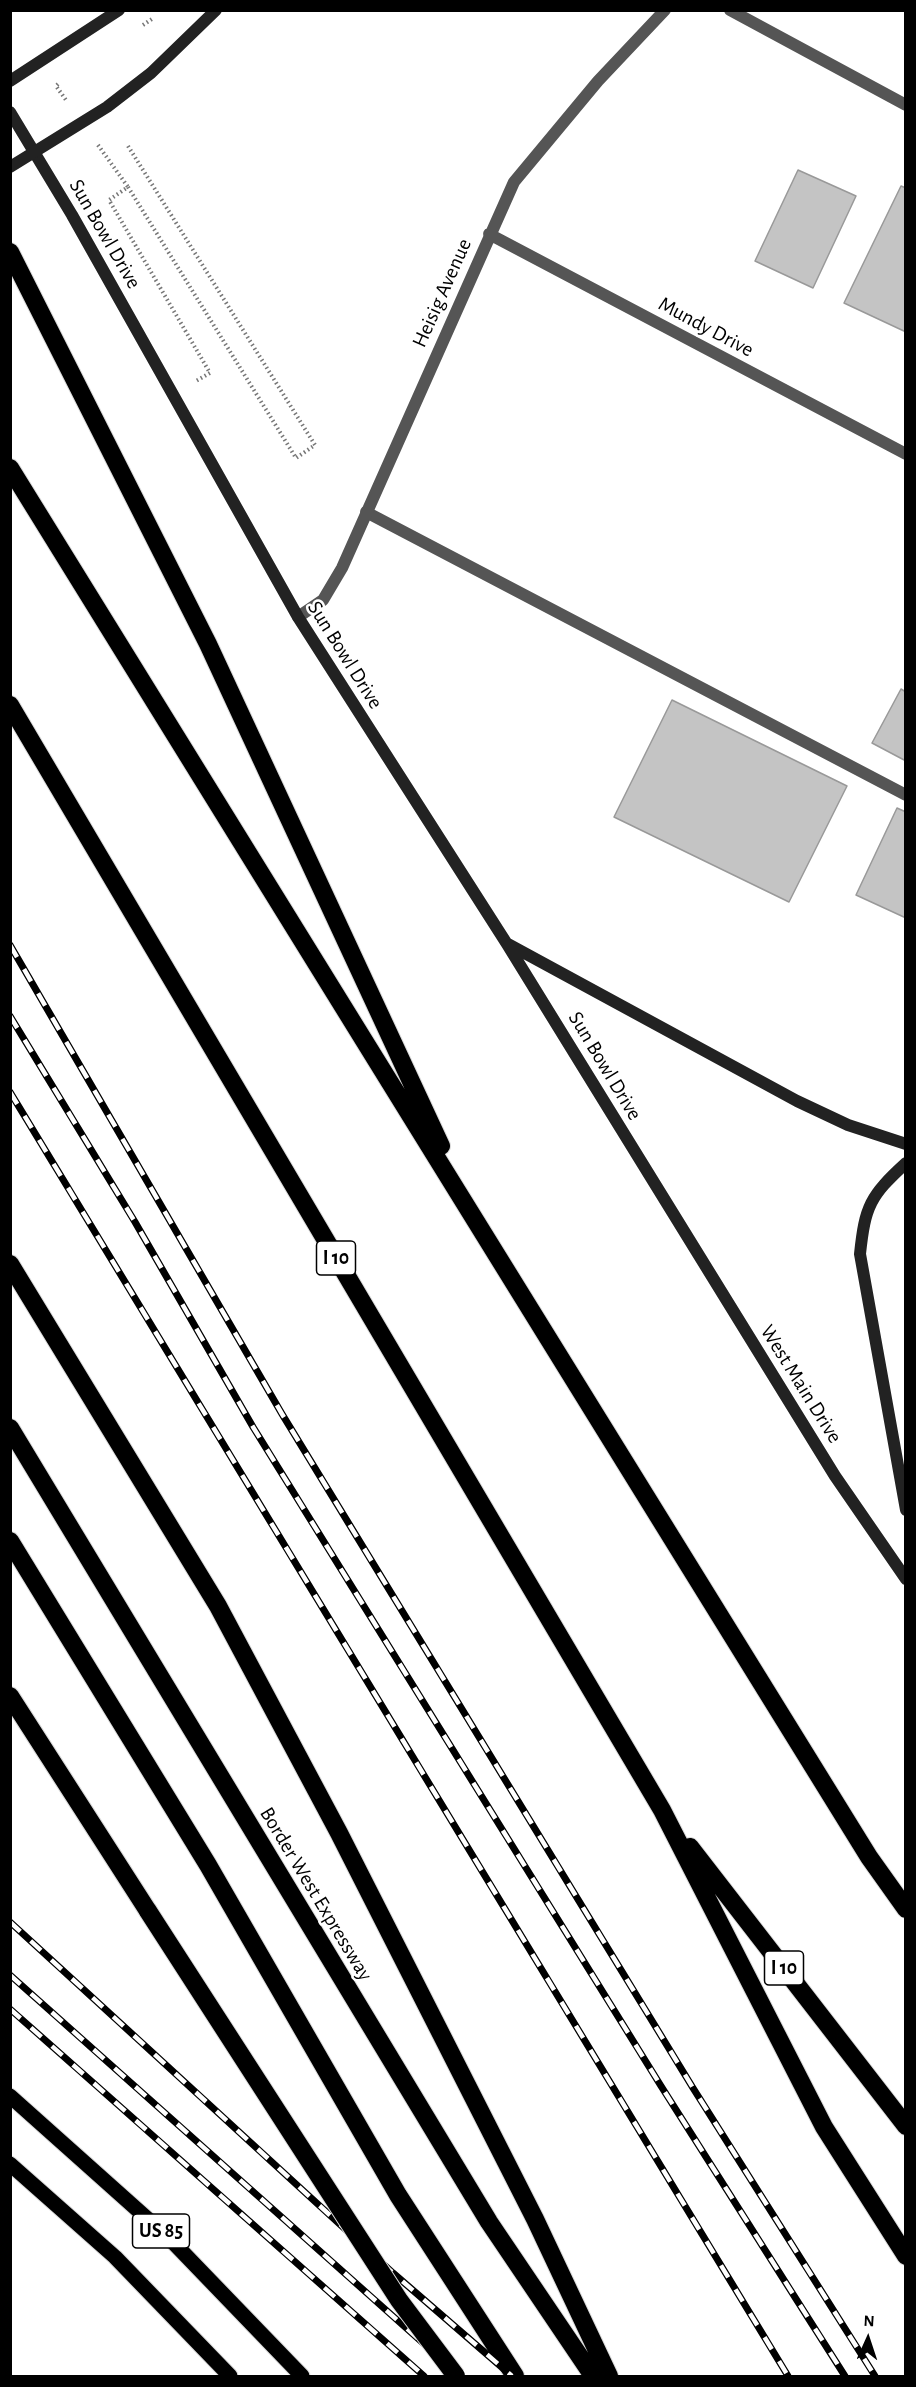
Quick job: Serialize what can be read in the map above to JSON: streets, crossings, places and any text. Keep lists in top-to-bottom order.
{
  "streets": {
    "highway": ["I 10", "Border West Expressway"],
    "main road": ["US 85"],
    "street": [
      "Sun Bowl Drive",
      "Heisig Avenue",
      "Mundy Drive",
      "West Main Drive"
    ]
  },
  "crossings": [
    ["Sun Bowl Drive", "Heisig Avenue"],
    ["Sun Bowl Drive", "West Main Drive"],
    ["Heisig Avenue", "Mundy Drive"]
  ],
  "north": "top"
}
